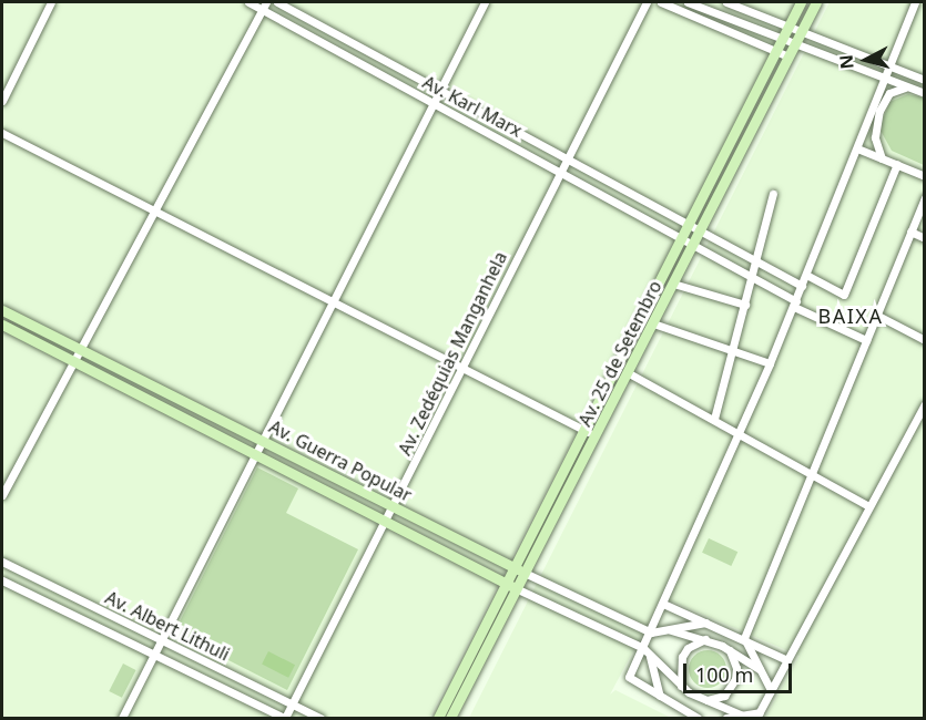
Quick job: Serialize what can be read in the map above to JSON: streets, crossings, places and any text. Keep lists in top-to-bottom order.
{
  "streets": {
    "main road": ["Av. 25 de Setembro", "Av. Guerra Popular"],
    "street": ["Av. Karl Marx", "Av. Zedéquias Manganhela", "Av. Albert Lithuli"]
  },
  "crossings": [
    ["Av. Karl Marx", "Av. Zedéquias Manganhela"],
    ["Av. Karl Marx", "Av. 25 de Setembro"],
    ["Av. Zedéquias Manganhela", "Av. Guerra Popular"],
    ["Av. Zedéquias Manganhela", "Av. Albert Lithuli"],
    ["Av. 25 de Setembro", "Av. Guerra Popular"]
  ],
  "districts": ["BAIXA"],
  "scale_bar": "100 m",
  "north": "left"
}
